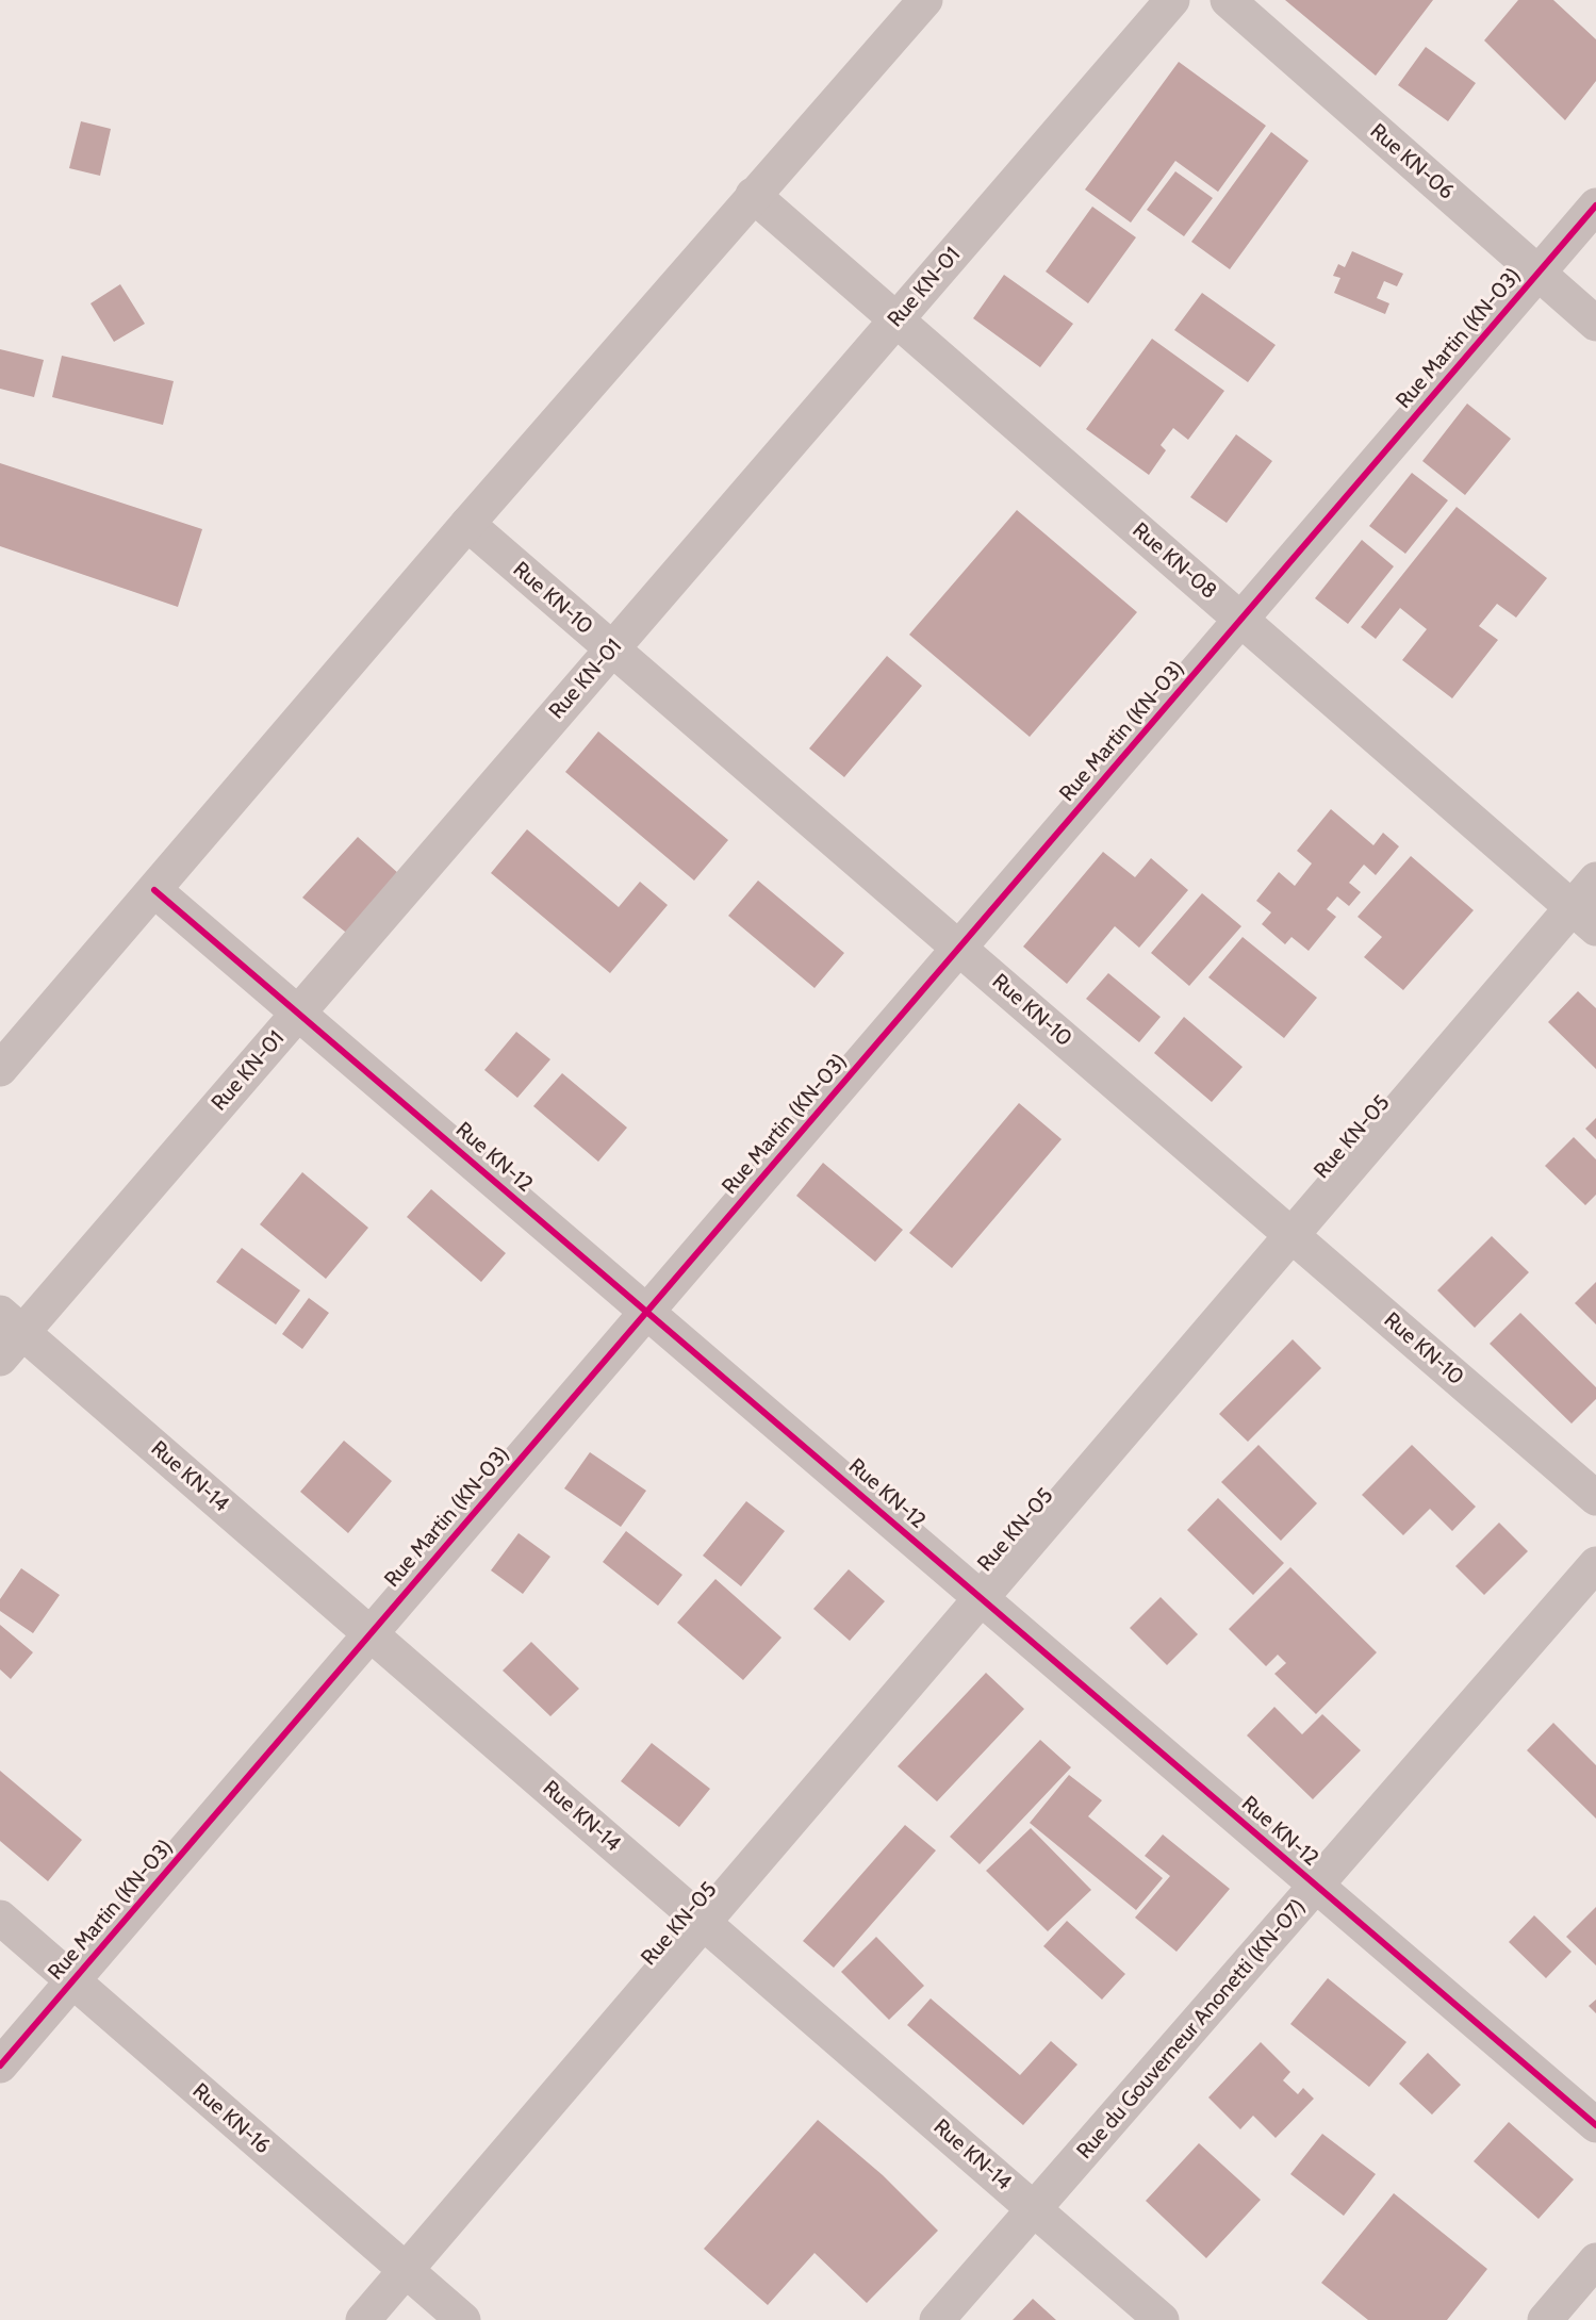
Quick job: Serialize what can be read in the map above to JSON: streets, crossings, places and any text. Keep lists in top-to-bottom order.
{
  "streets": {
    "street": [
      "Rue KN-06",
      "Rue KN-01",
      "Rue Martin (KN-03)",
      "Rue KN-08",
      "Rue KN-10",
      "Rue KN-05",
      "Rue KN-12",
      "Rue KN-14",
      "Rue du Gouverneur Anonetti (KN-07)",
      "Rue KN-16"
    ]
  },
  "crossings": [
    ["Rue KN-06", "Rue Martin (KN-03)"],
    ["Rue KN-01", "Rue KN-08"],
    ["Rue KN-01", "Rue KN-10"],
    ["Rue KN-01", "Rue KN-12"],
    ["Rue KN-01", "Rue KN-14"],
    ["Rue Martin (KN-03)", "Rue KN-08"],
    ["Rue Martin (KN-03)", "Rue KN-10"],
    ["Rue Martin (KN-03)", "Rue KN-12"],
    ["Rue Martin (KN-03)", "Rue KN-14"],
    ["Rue Martin (KN-03)", "Rue KN-16"],
    ["Rue KN-08", "Rue KN-05"],
    ["Rue KN-10", "Rue KN-05"],
    ["Rue KN-05", "Rue KN-12"],
    ["Rue KN-05", "Rue KN-14"],
    ["Rue KN-05", "Rue KN-16"],
    ["Rue KN-12", "Rue du Gouverneur Anonetti (KN-07)"],
    ["Rue KN-14", "Rue du Gouverneur Anonetti (KN-07)"]
  ]
}
